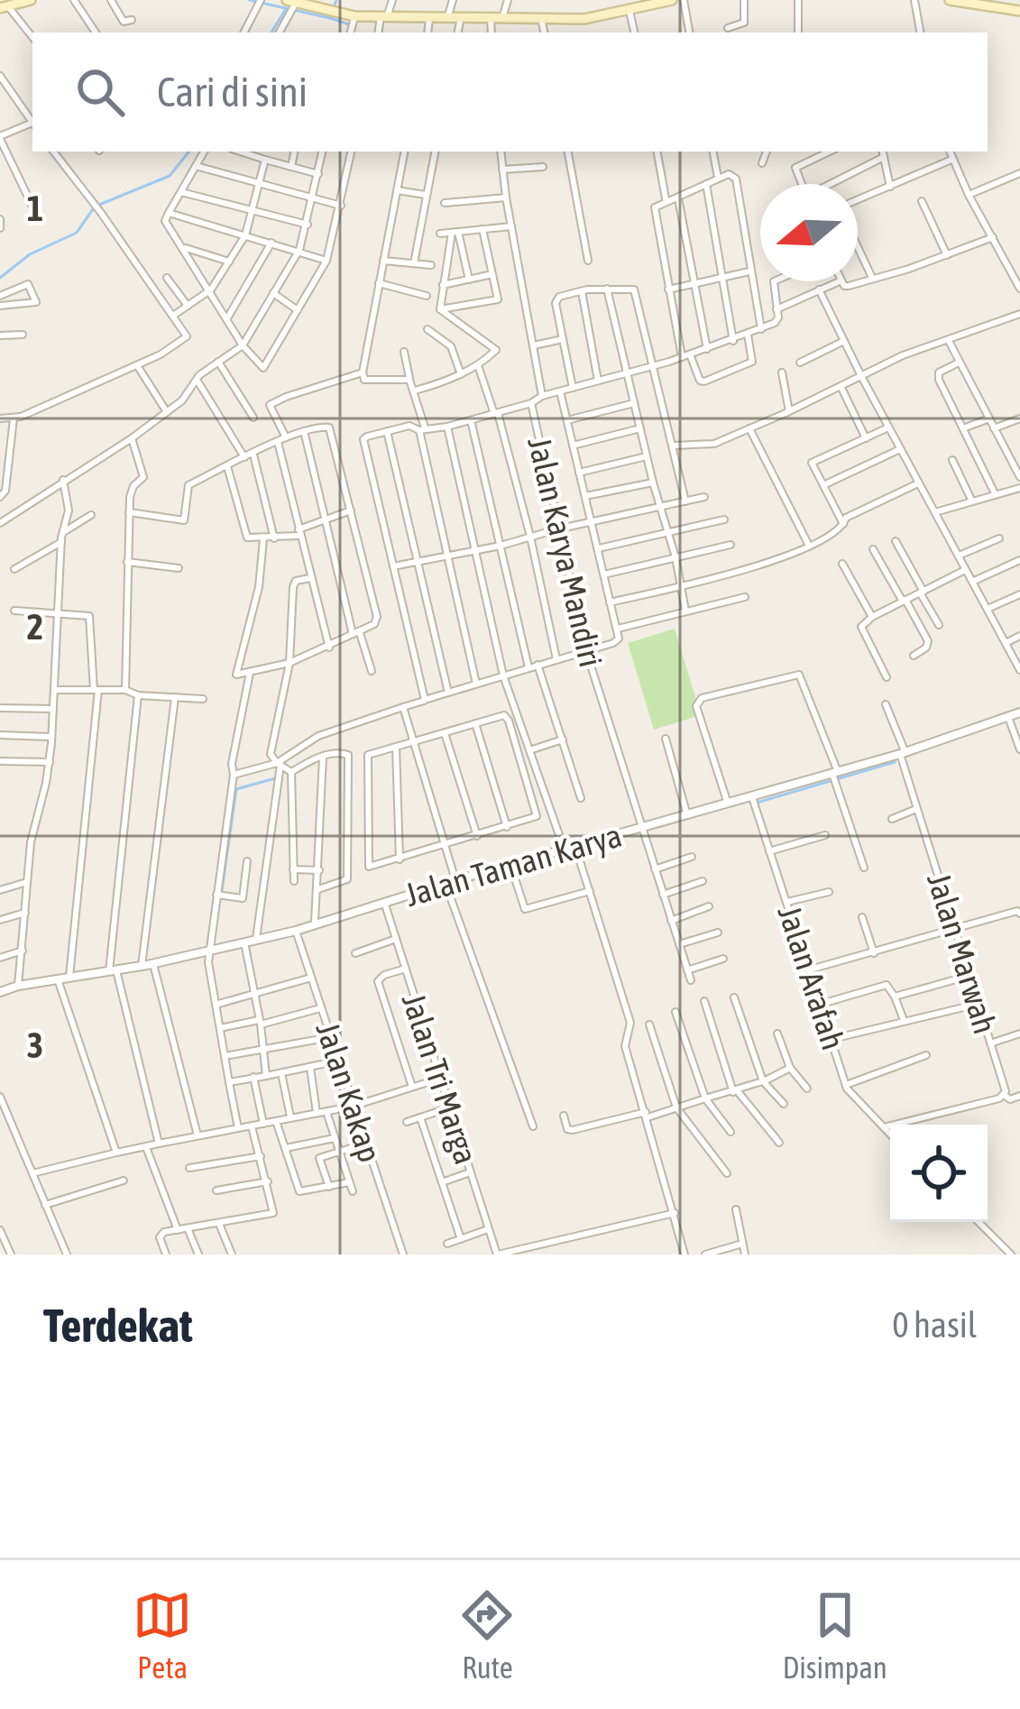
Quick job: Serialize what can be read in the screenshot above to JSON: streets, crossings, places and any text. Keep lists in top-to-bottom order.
{
  "streets": {
    "street": [
      "Jalan Karya Mandiri",
      "Jalan Taman Karya",
      "Jalan Marwah",
      "Jalan Arafah",
      "Jalan Tri Marga",
      "Jalan Kakap"
    ]
  },
  "crossings": [
    ["Jalan Karya Mandiri", "Jalan Taman Karya"],
    ["Jalan Taman Karya", "Jalan Marwah"],
    ["Jalan Taman Karya", "Jalan Arafah"],
    ["Jalan Taman Karya", "Jalan Tri Marga"],
    ["Jalan Taman Karya", "Jalan Kakap"]
  ],
  "north": "left",
  "page": {
    "search": "Cari di sini",
    "heading": ["Terdekat", "0 hasil"],
    "nav": ["Peta", "Rute", "Disimpan"]
  },
  "grid": {
    "rows": ["1", "2", "3"]
  }
}
